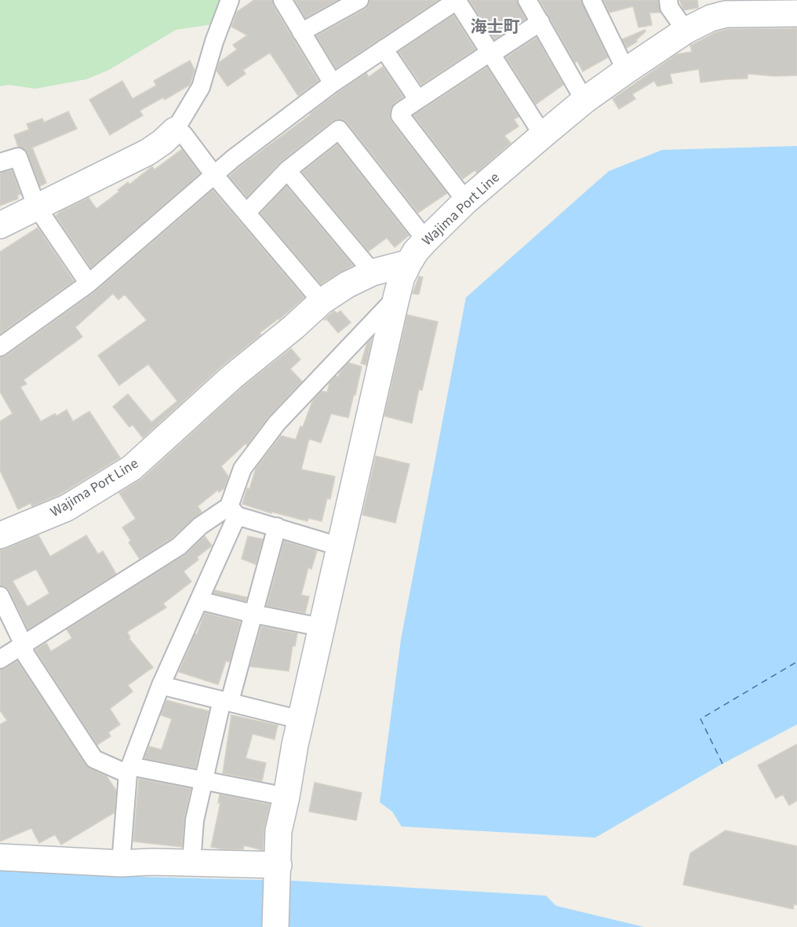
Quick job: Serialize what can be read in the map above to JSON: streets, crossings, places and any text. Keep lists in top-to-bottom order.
{
  "streets": {
    "street": ["Wajima Port Line"]
  },
  "districts": ["海士町"]
}
